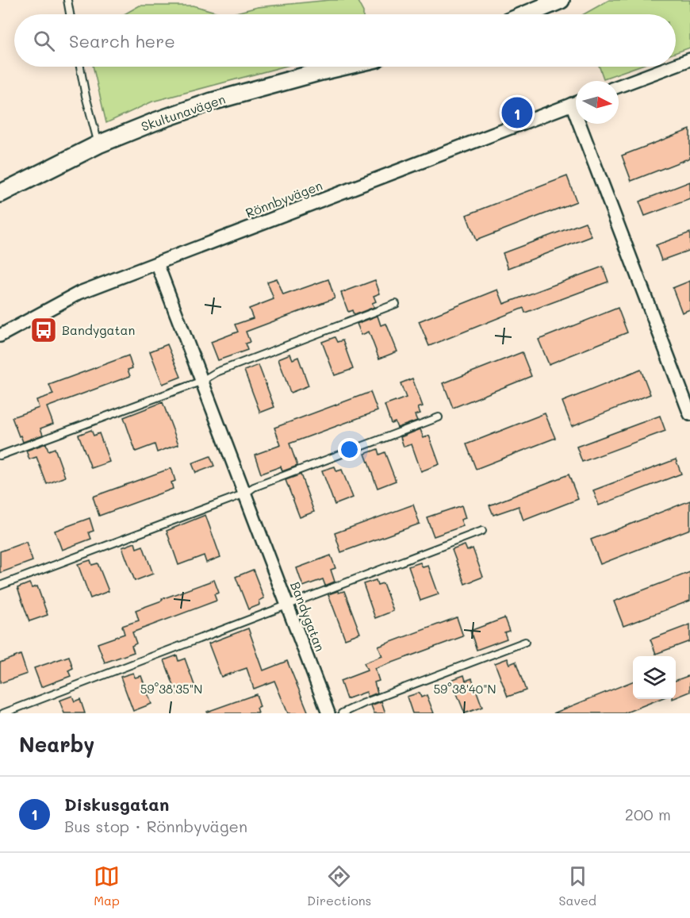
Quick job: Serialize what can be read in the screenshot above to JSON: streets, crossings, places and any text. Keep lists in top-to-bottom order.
{
  "streets": {
    "main road": ["Skultunavägen"],
    "street": ["Rönnbyvägen", "Bandygatan"]
  },
  "crossings": [
    ["Rönnbyvägen", "Bandygatan"]
  ],
  "places": {
    "bus stop": ["Bandygatan"]
  },
  "north": "right",
  "page": {
    "search": "Search here",
    "pins": "1",
    "heading": "Nearby",
    "list": [
      {
        "mark": "1",
        "name": "Diskusgatan",
        "note": "Bus stop · Rönnbyvägen",
        "value": "200 m"
      }
    ],
    "nav": ["Map", "Directions", "Saved"]
  },
  "coordinates": ["59°38'35\"N", "59°38'40\"N"]
}
